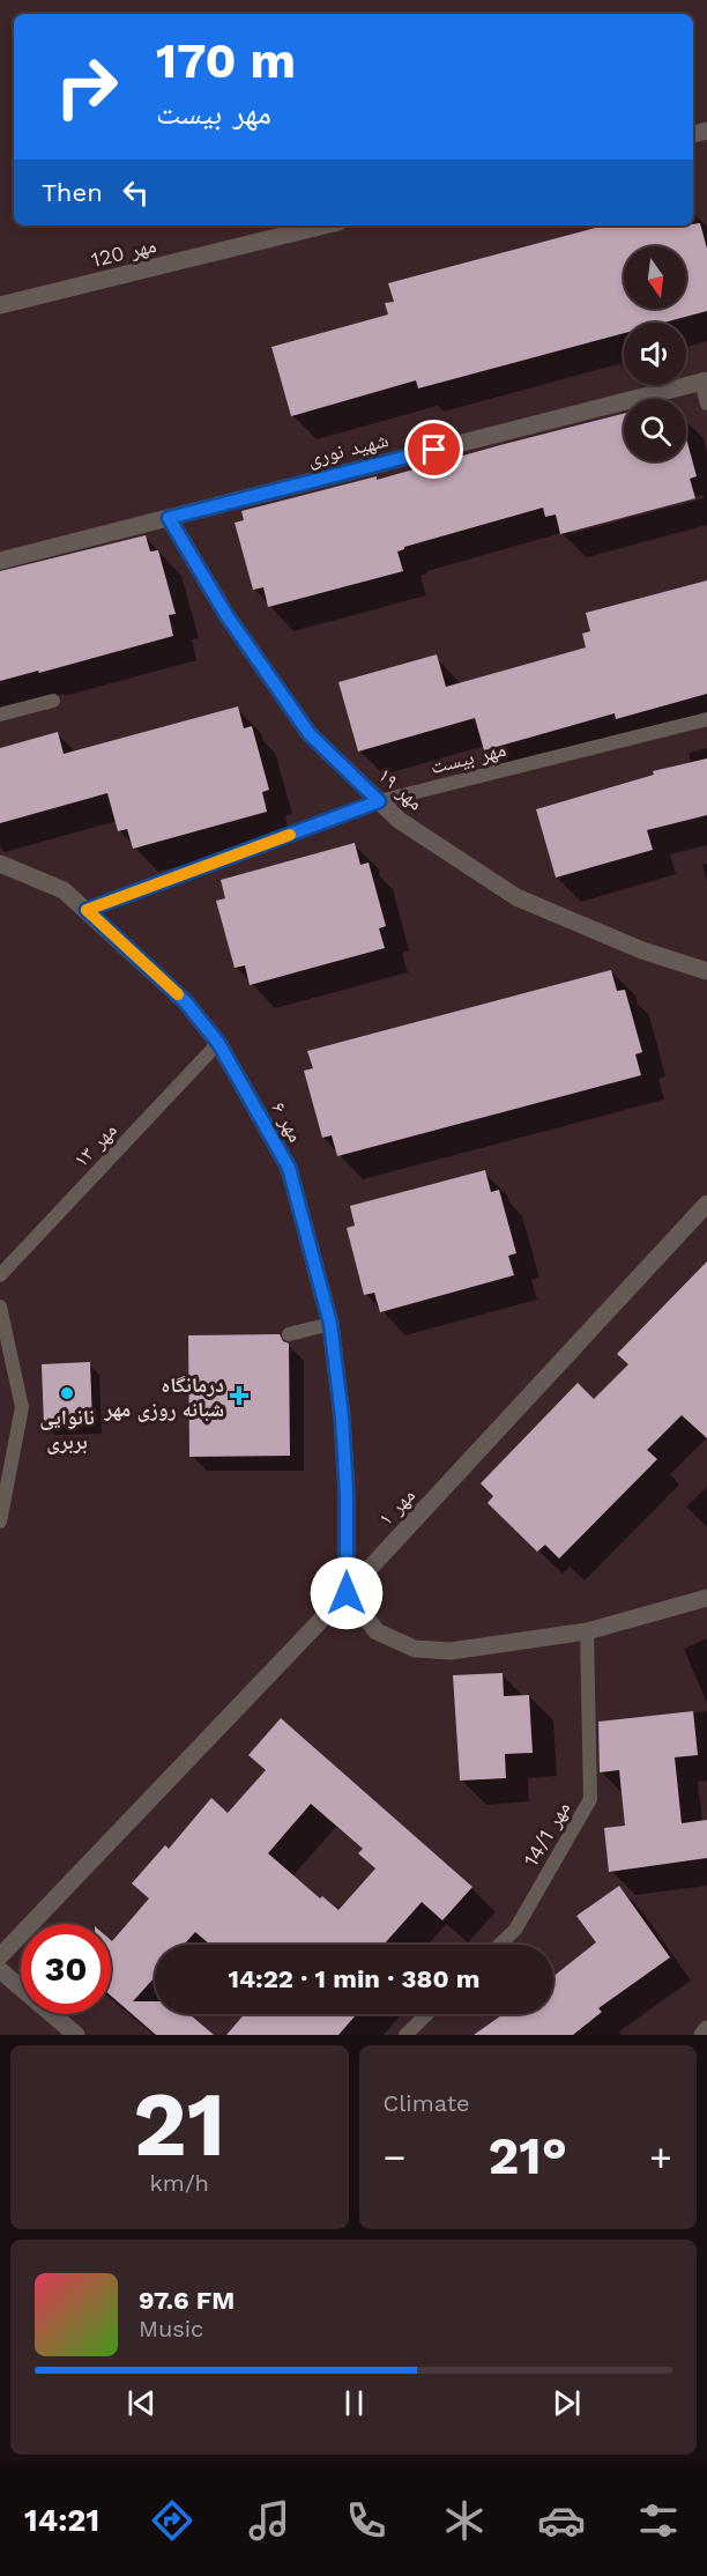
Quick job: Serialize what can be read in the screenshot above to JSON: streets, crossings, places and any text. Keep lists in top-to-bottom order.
{
  "streets": {
    "street": [
      "مهر 120",
      "شهید نوری",
      "مهر ۱۹",
      "مهر ۶",
      "مهر ۱"
    ],
    "lane": ["مهر بیست", "مهر ۱۳", "مهر 14/1"]
  },
  "crossings": [
    ["شهید نوری", "مهر ۱۹"],
    ["مهر بیست", "مهر ۱۹"],
    ["مهر بیست", "مهر ۶"],
    ["مهر ۶", "مهر ۱۳"],
    ["مهر ۶", "مهر ۱"]
  ],
  "places": {
    "other": ["نانوایی بربری"],
    "health": ["درمانگاه شبانه روزی مهر"]
  },
  "north": "bottom",
  "page": {
    "turn": ["170 m", "مهر بیست"],
    "then": "Then",
    "limit": "30",
    "trip": "14:22 · 1 min · 380 m",
    "tile": [
      ["21", "km/h"],
      "Climate"
    ],
    "heat": ["−", "21°", "+"],
    "song": ["97.6 FM", "Music"],
    "tabs": "14:21"
  }
}
